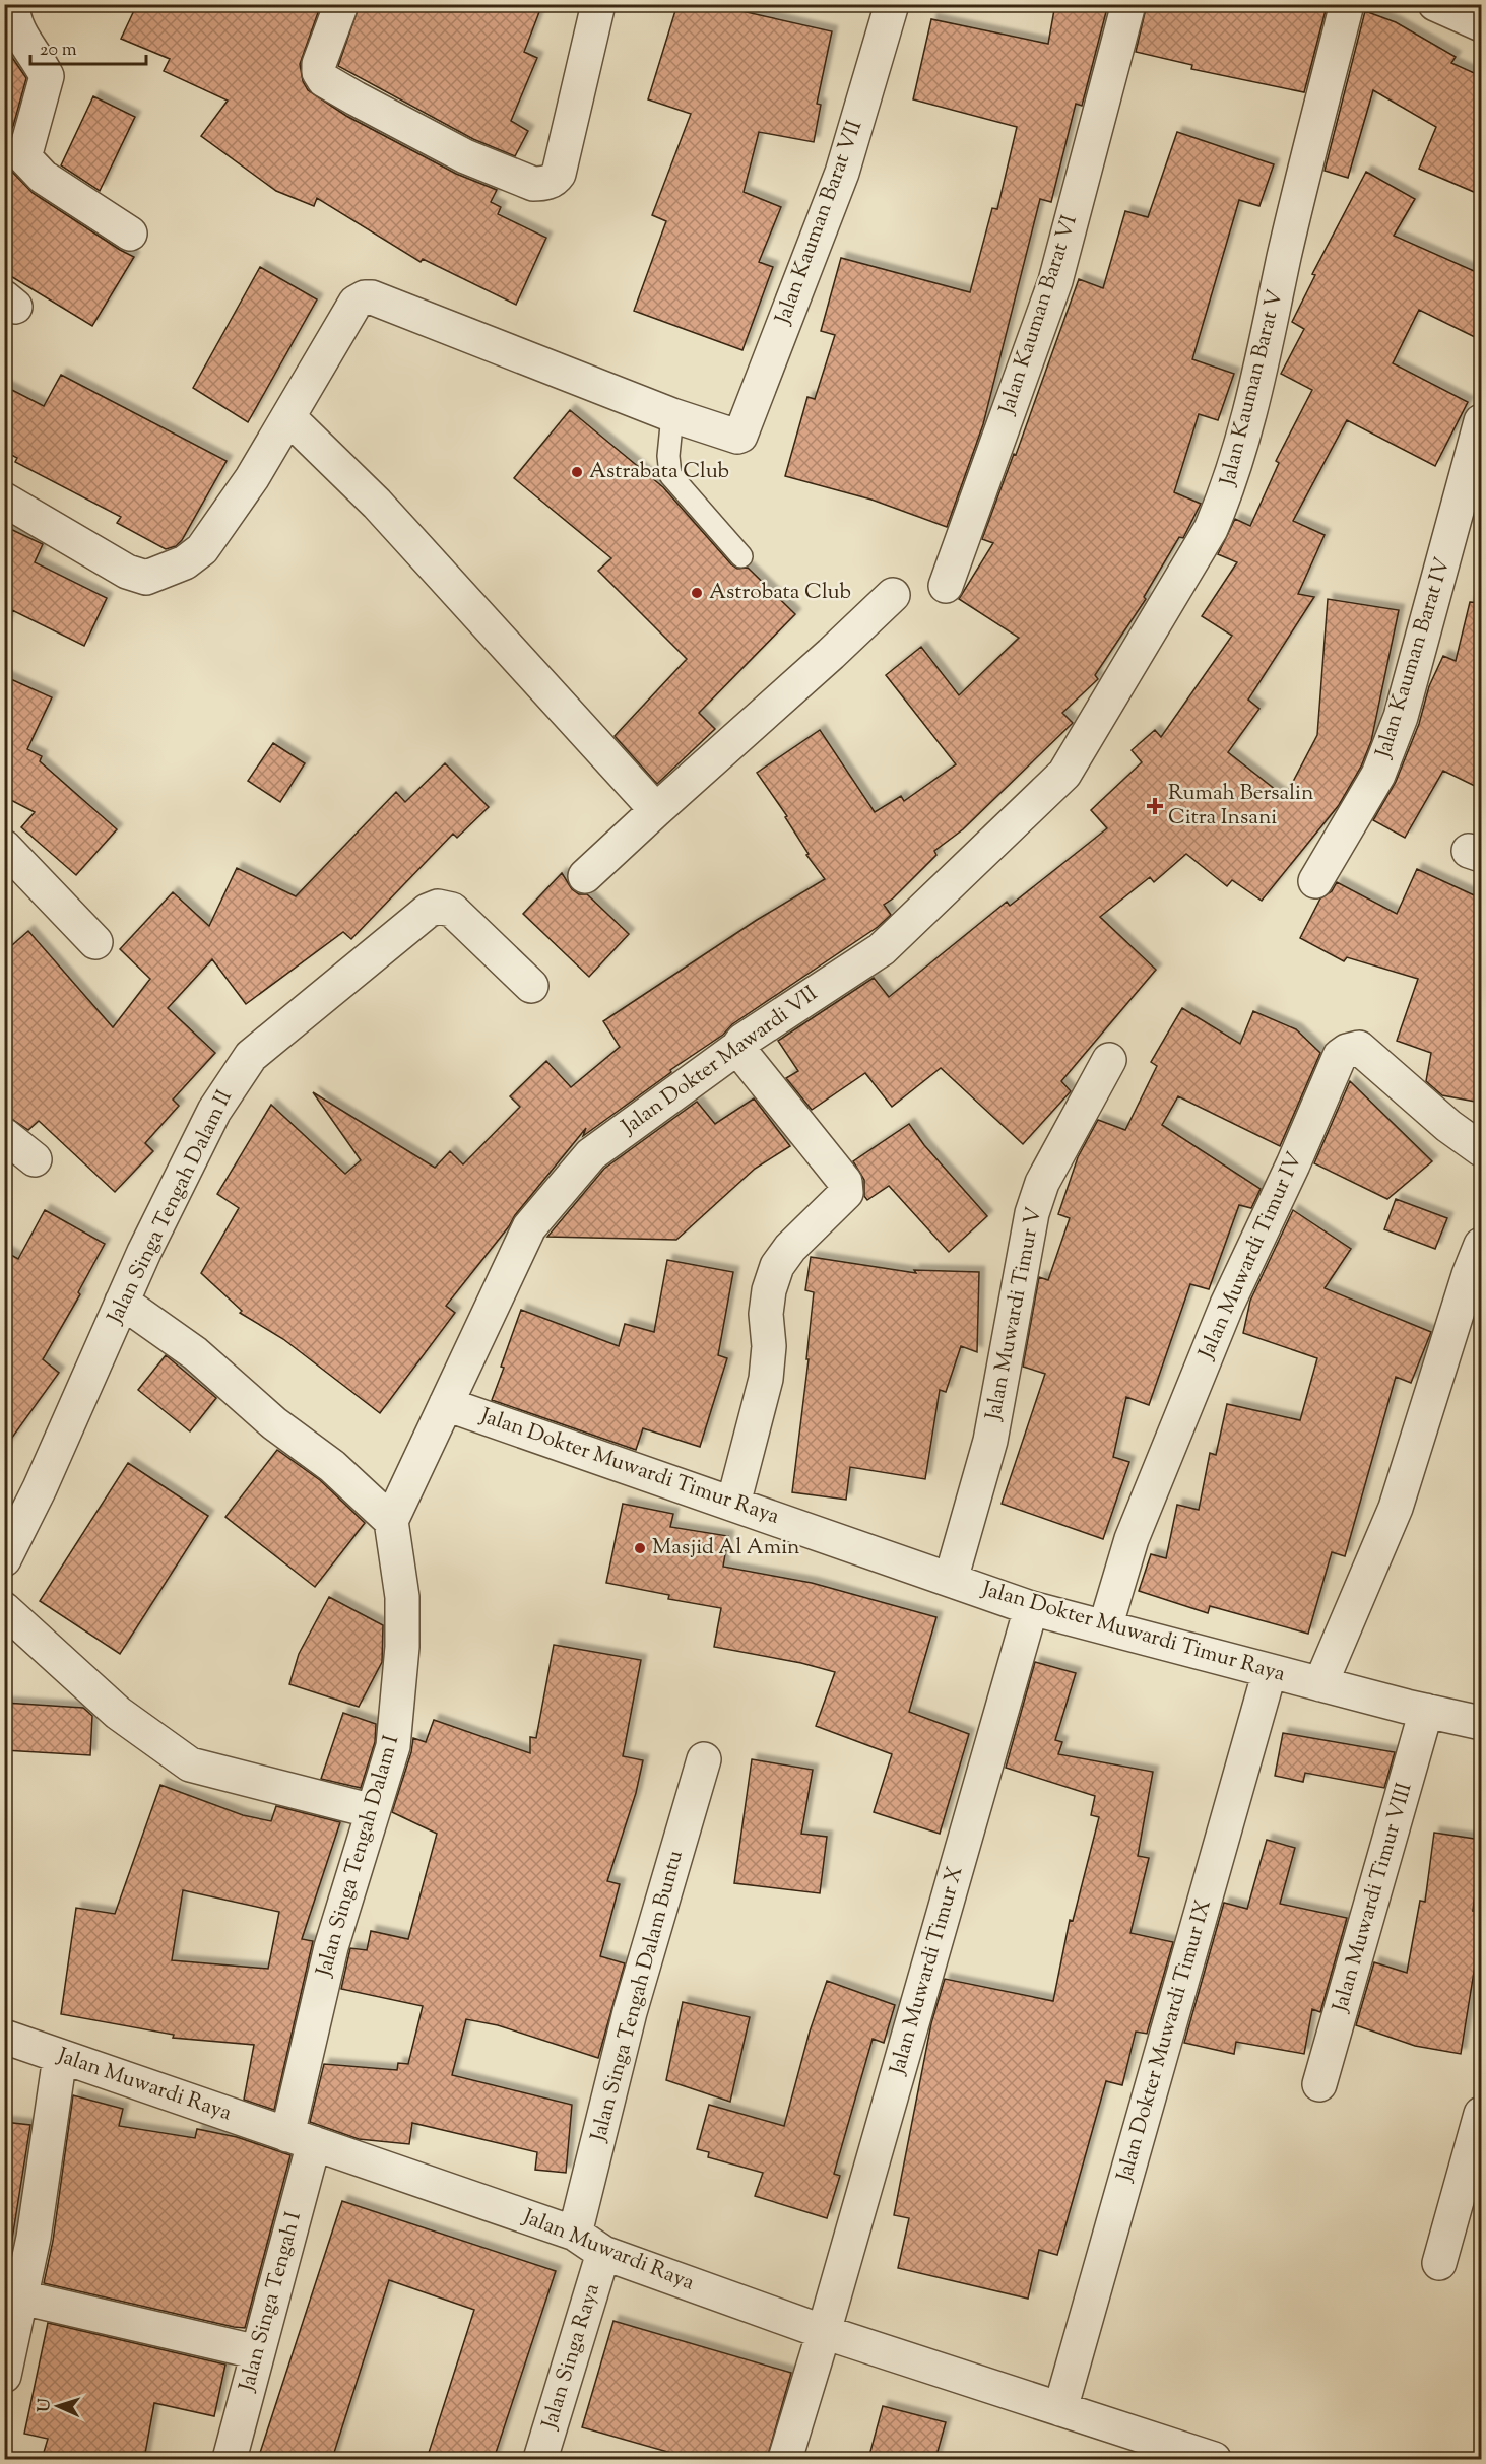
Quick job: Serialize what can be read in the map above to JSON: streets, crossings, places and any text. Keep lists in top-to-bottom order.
{
  "streets": {
    "street": [
      "Jalan Kauman Barat VII",
      "Jalan Kauman Barat VI",
      "Jalan Kauman Barat V",
      "Jalan Kauman Barat IV",
      "Jalan Dokter Mawardi VII",
      "Jalan Singa Tengah Dalam II",
      "Jalan Muwardi Timur IV",
      "Jalan Muwardi Timur V",
      "Jalan Dokter Muwardi Timur Raya",
      "Jalan Singa Tengah Dalam I",
      "Jalan Muwardi Timur VIII",
      "Jalan Muwardi Timur X",
      "Jalan Singa Tengah Dalam Buntu",
      "Jalan Dokter Muwardi Timur IX",
      "Jalan Muwardi Raya",
      "Jalan Singa Tengah I",
      "Jalan Singa Raya"
    ]
  },
  "crossings": [
    ["Jalan Kauman Barat V", "Jalan Dokter Mawardi VII"],
    ["Jalan Dokter Mawardi VII", "Jalan Dokter Muwardi Timur Raya"],
    ["Jalan Muwardi Timur IV", "Jalan Dokter Muwardi Timur Raya"],
    ["Jalan Muwardi Timur V", "Jalan Dokter Muwardi Timur Raya"],
    ["Jalan Dokter Muwardi Timur Raya", "Jalan Muwardi Timur VIII"],
    ["Jalan Dokter Muwardi Timur Raya", "Jalan Muwardi Timur X"],
    ["Jalan Dokter Muwardi Timur Raya", "Jalan Dokter Muwardi Timur IX"],
    ["Jalan Singa Tengah Dalam I", "Jalan Muwardi Raya"],
    ["Jalan Singa Tengah Dalam I", "Jalan Singa Tengah I"],
    ["Jalan Muwardi Timur X", "Jalan Muwardi Raya"],
    ["Jalan Singa Tengah Dalam Buntu", "Jalan Muwardi Raya"],
    ["Jalan Dokter Muwardi Timur IX", "Jalan Muwardi Raya"],
    ["Jalan Muwardi Raya", "Jalan Singa Tengah I"],
    ["Jalan Muwardi Raya", "Jalan Singa Raya"]
  ],
  "places": {
    "other": ["Astrabata Club", "Astrobata Club", "Masjid Al Amin"],
    "health": ["Rumah Bersalin Citra Insani"]
  },
  "scale_bar": "20 m",
  "north": "left"
}
